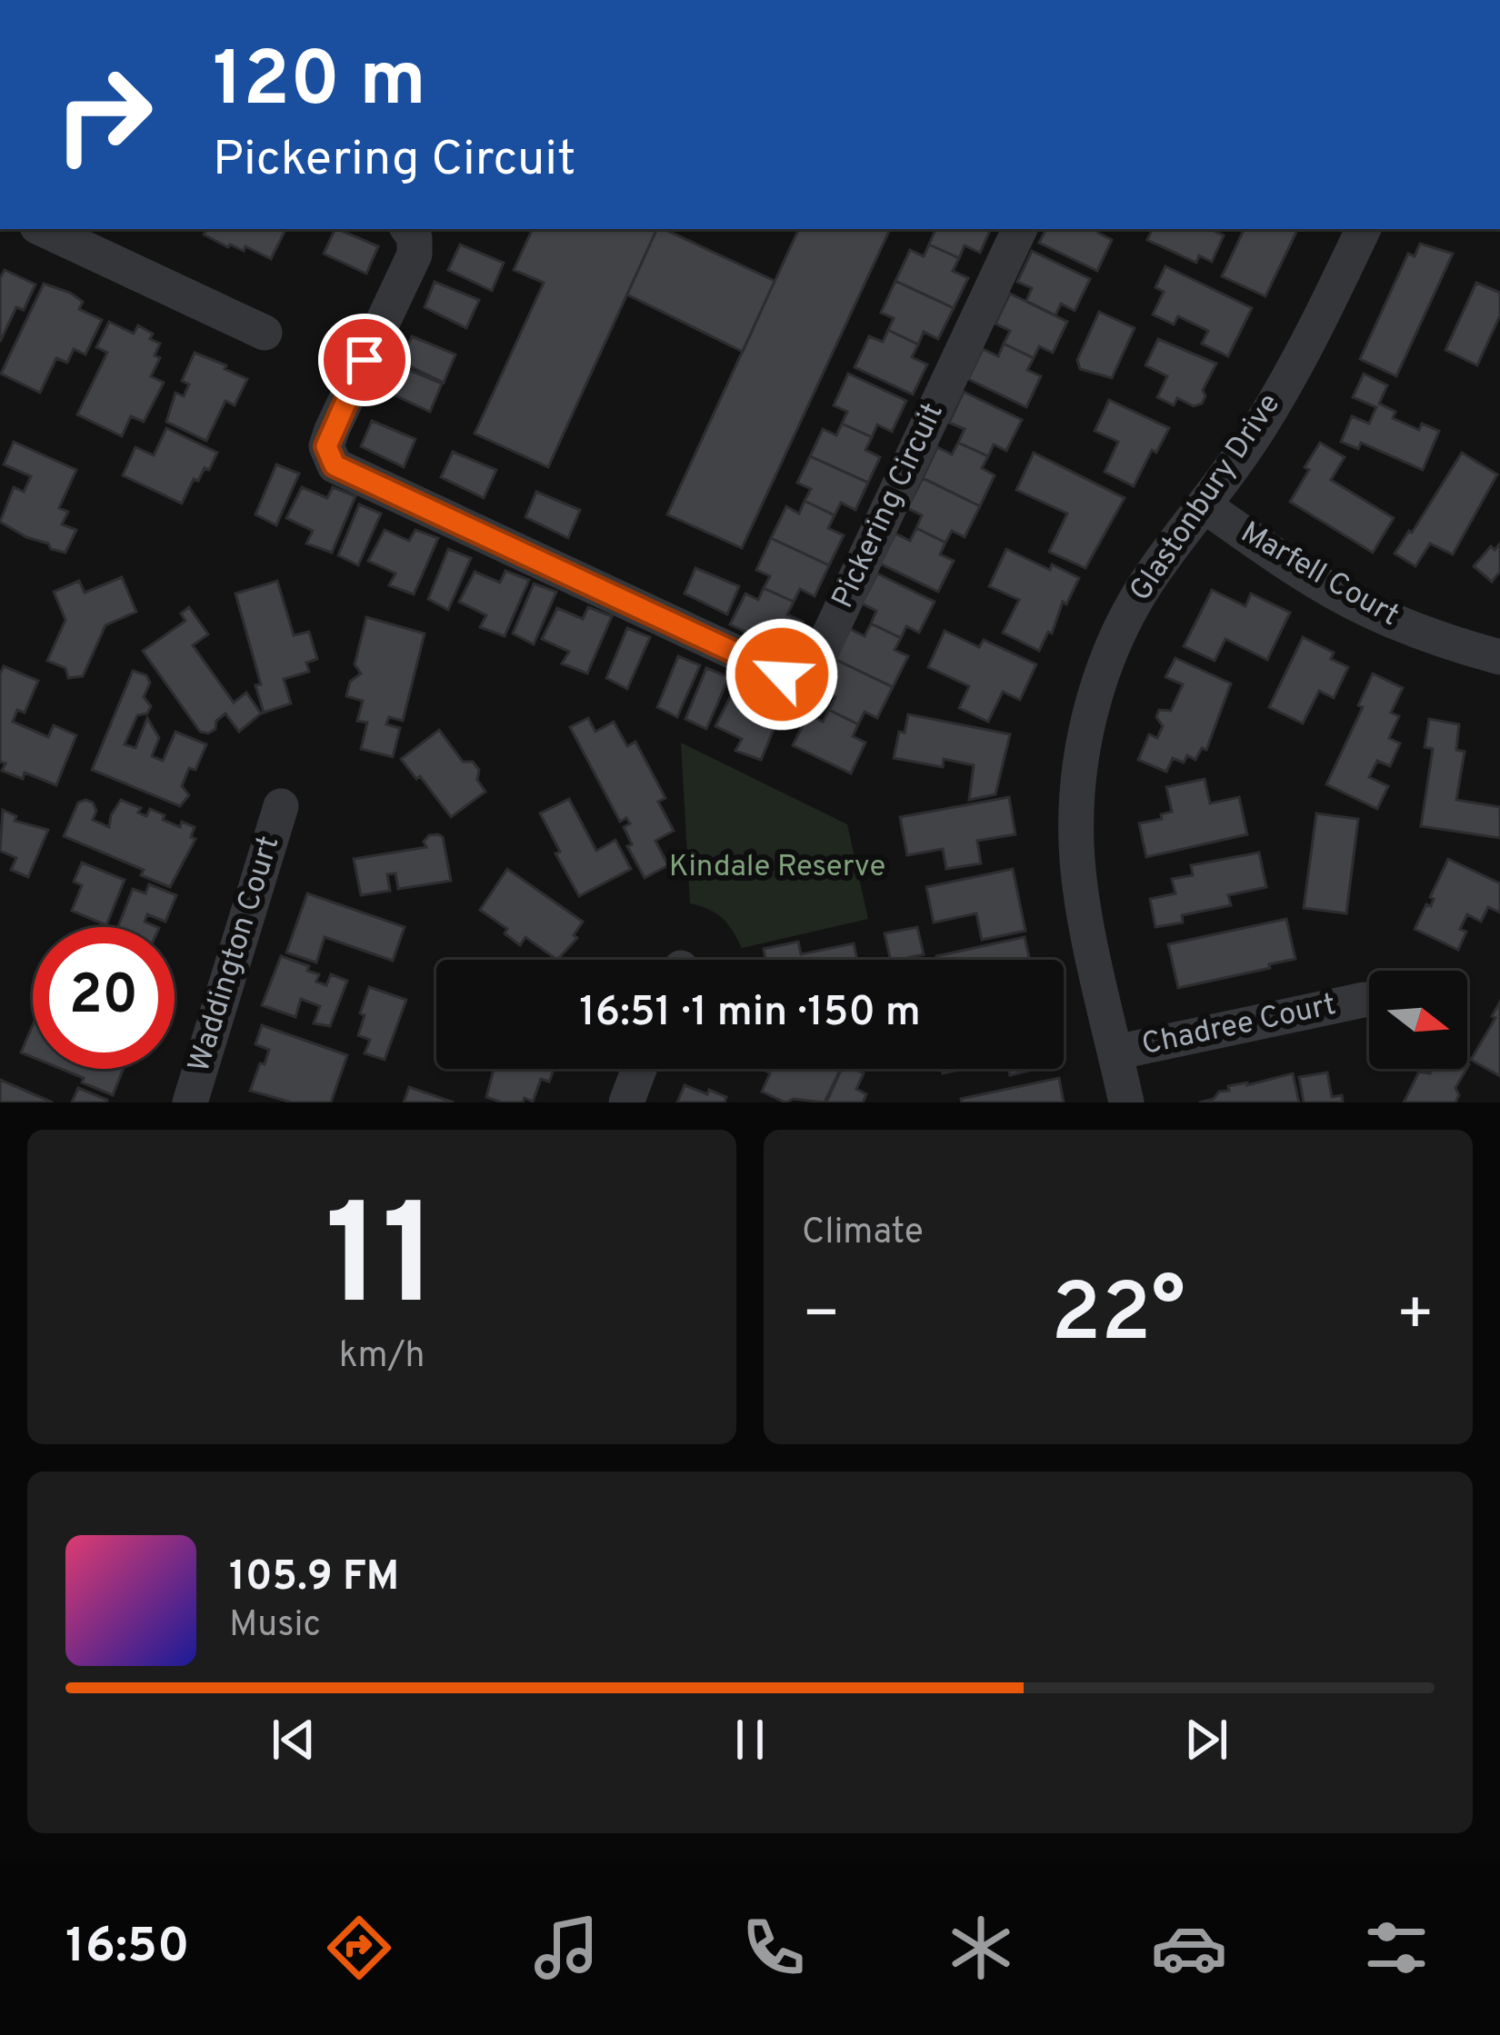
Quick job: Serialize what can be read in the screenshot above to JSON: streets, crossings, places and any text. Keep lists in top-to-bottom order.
{
  "streets": {
    "street": [
      "Glastonbury Drive",
      "Pickering Circuit",
      "Marfell Court",
      "Waddington Court",
      "Chadree Court"
    ]
  },
  "crossings": [
    ["Glastonbury Drive", "Marfell Court"],
    ["Glastonbury Drive", "Chadree Court"]
  ],
  "parks": ["Kindale Reserve"],
  "north": "right",
  "page": {
    "turn": ["120 m", "Pickering Circuit"],
    "limit": "20",
    "trip": "16:51 · 1 min · 150 m",
    "tile": [
      ["11", "km/h"],
      "Climate"
    ],
    "heat": ["−", "22°", "+"],
    "song": ["105.9 FM", "Music"],
    "tabs": "16:50"
  }
}
